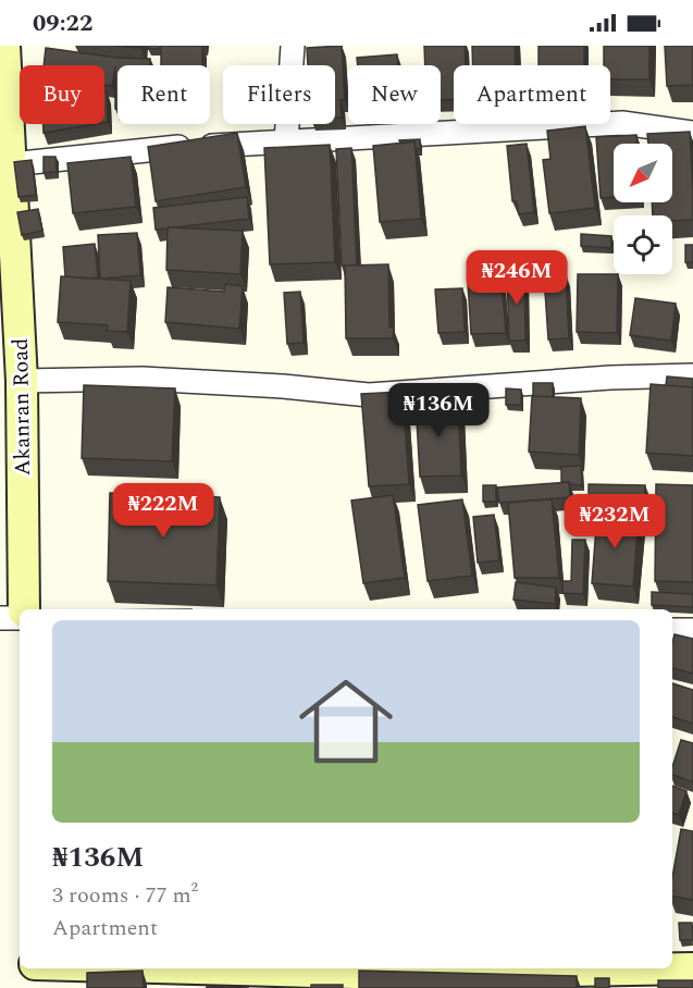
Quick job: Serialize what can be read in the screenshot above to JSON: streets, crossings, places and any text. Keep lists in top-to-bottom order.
{
  "streets": {
    "street": ["Akanran Road"]
  },
  "north": "bottom left",
  "page": {
    "status": "09:22",
    "chip": [
      "Buy",
      "Rent",
      "Filters",
      "New",
      "Apartment"
    ],
    "price": [
      "₦246M",
      "₦136M",
      "₦222M",
      "₦232M"
    ],
    "list": [
      {
        "name": "₦136M",
        "note": "3 rooms · 77 m² · Apartment"
      }
    ]
  }
}
